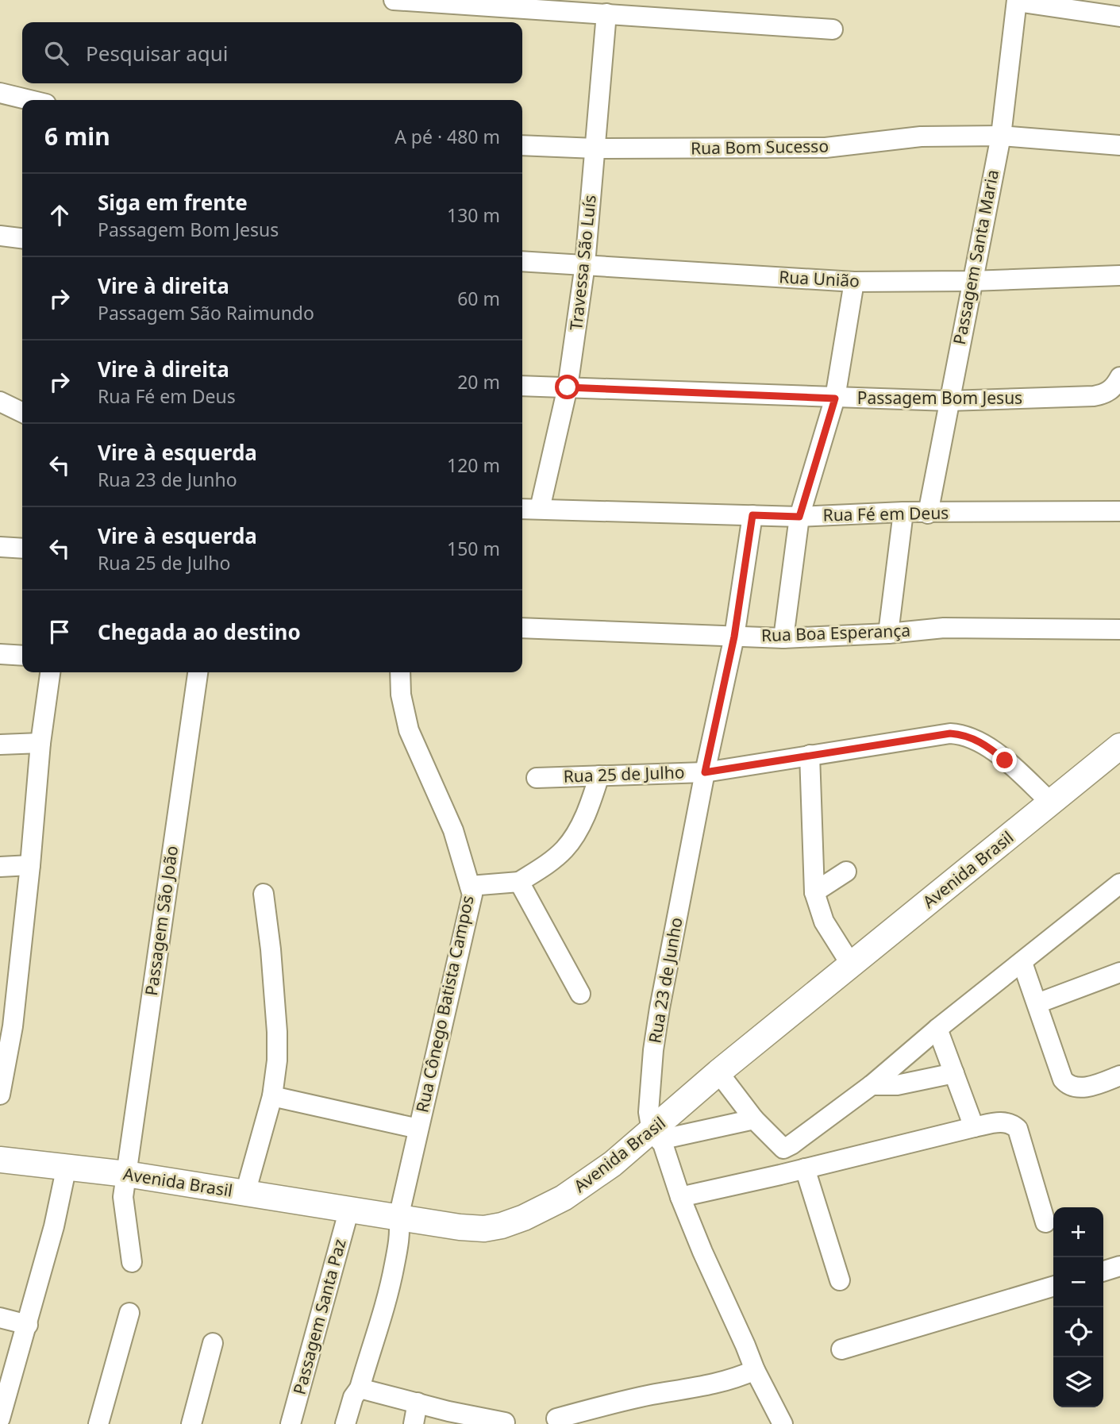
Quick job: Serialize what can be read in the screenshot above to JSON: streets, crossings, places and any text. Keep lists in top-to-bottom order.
{
  "streets": {
    "main road": ["Avenida Brasil"],
    "street": [
      "Rua Bom Sucesso",
      "Passagem Santa Maria",
      "Travessa São Luís",
      "Rua União",
      "Passagem Bom Jesus",
      "Rua Fé em Deus",
      "Rua Boa Esperança",
      "Rua 25 de Julho",
      "Passagem São João",
      "Rua 23 de Junho",
      "Rua Cônego Batista Campos",
      "Passagem Santa Paz"
    ]
  },
  "crossings": [
    ["Rua Bom Sucesso", "Passagem Santa Maria"],
    ["Rua Bom Sucesso", "Travessa São Luís"],
    ["Passagem Santa Maria", "Rua União"],
    ["Passagem Santa Maria", "Passagem Bom Jesus"],
    ["Passagem Santa Maria", "Rua Fé em Deus"],
    ["Travessa São Luís", "Rua União"],
    ["Travessa São Luís", "Passagem Bom Jesus"],
    ["Travessa São Luís", "Rua Fé em Deus"],
    ["Rua Fé em Deus", "Rua 23 de Junho"],
    ["Rua Boa Esperança", "Rua 23 de Junho"],
    ["Rua 25 de Julho", "Avenida Brasil"],
    ["Rua 25 de Julho", "Rua 23 de Junho"],
    ["Avenida Brasil", "Passagem São João"],
    ["Avenida Brasil", "Rua 23 de Junho"],
    ["Avenida Brasil", "Rua Cônego Batista Campos"],
    ["Avenida Brasil", "Passagem Santa Paz"]
  ],
  "page": {
    "search": "Pesquisar aqui",
    "heading": ["6 min", "A pé · 480 m"],
    "list": [
      ["Siga em frente", "Passagem Bom Jesus", "130 m"],
      ["Vire à direita", "Passagem São Raimundo", "60 m"],
      ["Vire à direita", "Rua Fé em Deus", "20 m"],
      ["Vire à esquerda", "Rua 23 de Junho", "120 m"],
      ["Vire à esquerda", "Rua 25 de Julho", "150 m"],
      "Chegada ao destino"
    ],
    "map_buttons": ["+", "−"]
  }
}
